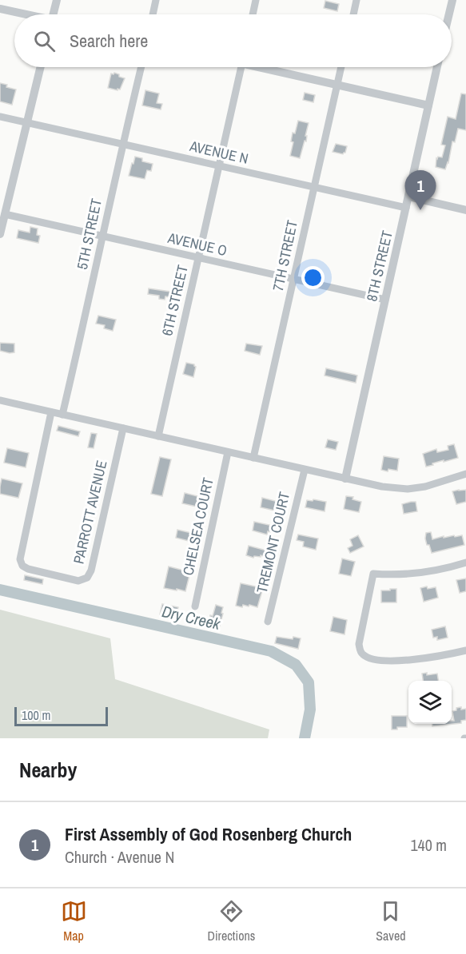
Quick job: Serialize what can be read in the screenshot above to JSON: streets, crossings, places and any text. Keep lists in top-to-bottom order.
{
  "streets": {
    "street": [
      "AVENUE N",
      "5TH STREET",
      "AVENUE O",
      "7TH STREET",
      "8TH STREET",
      "6TH STREET",
      "PARROTT AVENUE",
      "CHELSEA COURT",
      "TREMONT COURT"
    ]
  },
  "crossings": [
    ["AVENUE N", "5TH STREET"],
    ["AVENUE N", "7TH STREET"],
    ["AVENUE N", "8TH STREET"],
    ["AVENUE N", "6TH STREET"],
    ["5TH STREET", "AVENUE O"],
    ["AVENUE O", "7TH STREET"],
    ["AVENUE O", "8TH STREET"],
    ["AVENUE O", "6TH STREET"]
  ],
  "water": ["Dry Creek"],
  "scale_bar": "100 m",
  "page": {
    "search": "Search here",
    "pins": "1",
    "scale": "100 m",
    "heading": "Nearby",
    "list": [
      {
        "mark": "1",
        "name": "First Assembly of God Rosenberg Church",
        "note": "Church · Avenue N",
        "value": "140 m"
      }
    ],
    "nav": ["Map", "Directions", "Saved"]
  }
}
